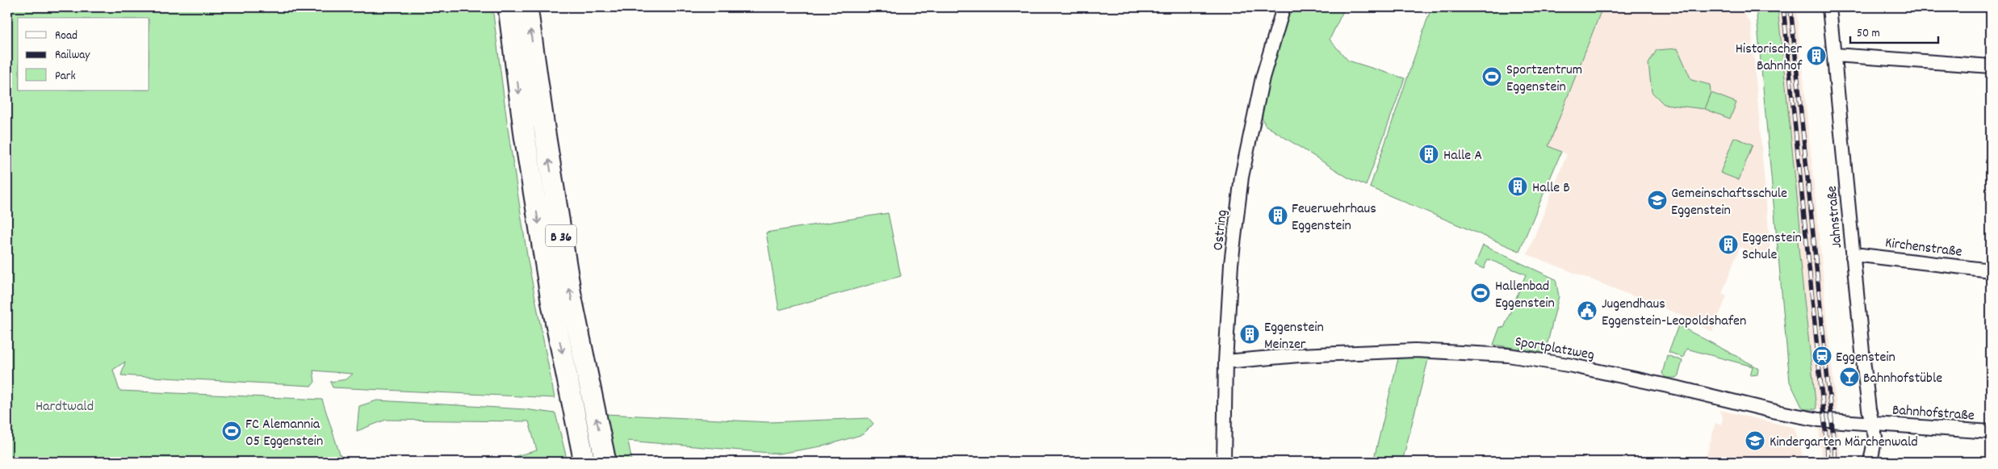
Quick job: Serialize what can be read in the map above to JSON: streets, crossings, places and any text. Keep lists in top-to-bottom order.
{
  "streets": {
    "highway": ["B 36"],
    "street": [
      "Jahnstraße",
      "Ostring",
      "Kirchenstraße",
      "Sportplatzweg",
      "Bahnhofstraße"
    ]
  },
  "crossings": [
    ["Jahnstraße", "Kirchenstraße"],
    ["Jahnstraße", "Sportplatzweg"],
    ["Jahnstraße", "Bahnhofstraße"],
    ["Ostring", "Sportplatzweg"],
    ["Sportplatzweg", "Bahnhofstraße"]
  ],
  "parks": ["Hardtwald"],
  "places": {
    "building": [
      "Historischer Bahnhof",
      "Halle A",
      "Halle B",
      "Feuerwehrhaus Eggenstein",
      "Eggenstein Schule",
      "Eggenstein Meinzer"
    ],
    "sports": ["Sportzentrum Eggenstein", "Hallenbad Eggenstein", "FC Alemannia 05 Eggenstein"],
    "school or university": ["Gemeinschaftsschule Eggenstein", "Kindergarten Märchenwald"],
    "public building": ["Jugendhaus Eggenstein-Leopoldshafen"],
    "station": ["Eggenstein"],
    "bar": ["Bahnhofstüble"]
  },
  "legend": ["Road", "Railway", "Park"],
  "scale_bar": "50 m"
}
